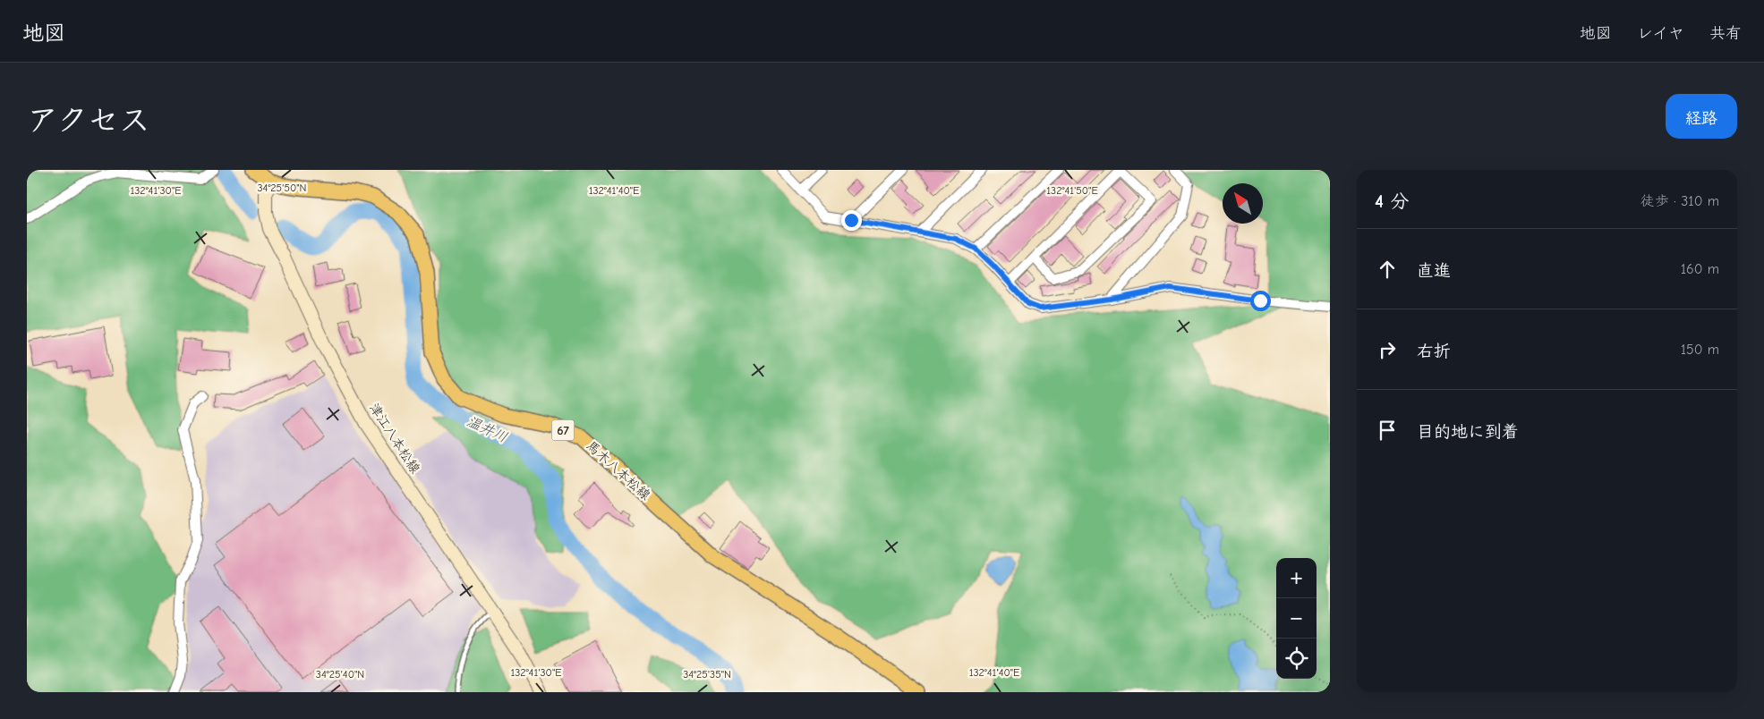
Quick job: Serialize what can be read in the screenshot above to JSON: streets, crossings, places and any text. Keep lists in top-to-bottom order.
{
  "streets": {
    "main road": ["67", "津江八本松線", "馬木八本松線"]
  },
  "crossings": [
    ["津江八本松線", "馬木八本松線"]
  ],
  "water": ["温井川"],
  "north": "top left",
  "page": {
    "header": "地図",
    "nav": ["地図", "レイヤ", "共有"],
    "title": "アクセス",
    "buttons": "経路",
    "heading": ["4 分", "徒歩 · 310 m"],
    "list": [
      ["直進", "160 m"],
      ["右折", "150 m"],
      "目的地に到着"
    ],
    "map_buttons": ["+", "−"]
  },
  "coordinates": [
    "34°25'50\"N",
    "132°41'30\"E",
    "132°41'40\"E",
    "132°41'50\"E",
    "34°25'40\"N",
    "34°25'35\"N"
  ]
}
